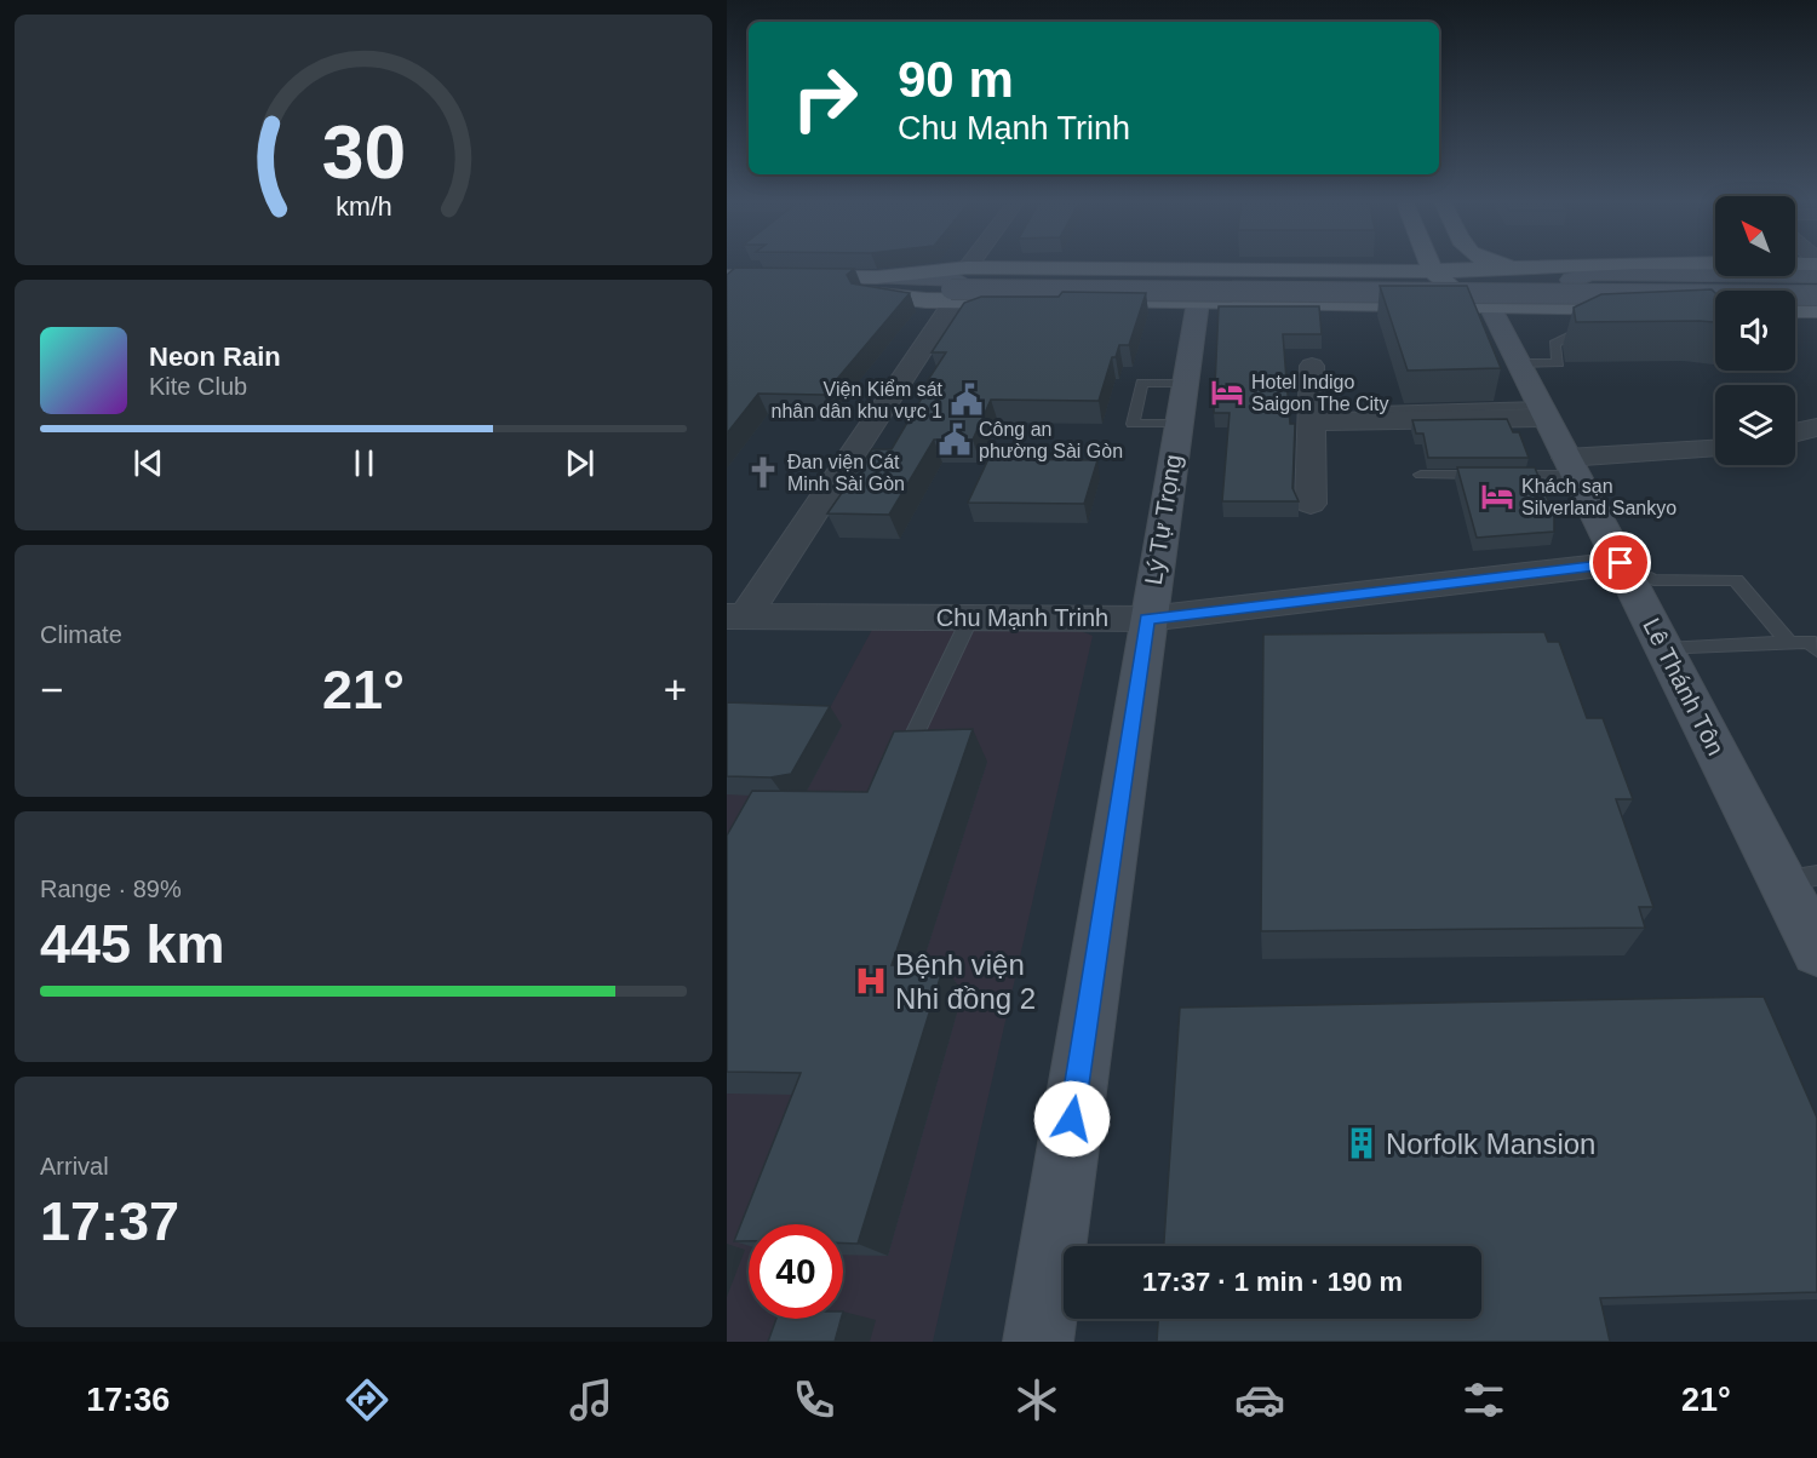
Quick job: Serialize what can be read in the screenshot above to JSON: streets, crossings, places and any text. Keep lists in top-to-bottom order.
{
  "streets": {
    "main road": ["Lý Tự Trọng", "Lê Thánh Tôn"],
    "street": ["Chu Mạnh Trinh"]
  },
  "crossings": [
    ["Lý Tự Trọng", "Chu Mạnh Trinh"],
    ["Chu Mạnh Trinh", "Lê Thánh Tôn"]
  ],
  "places": {
    "hotel": ["Hotel Indigo Saigon The City", "Khách sạn Silverland Sankyo"],
    "public building": ["Viện Kiểm sát nhân dân khu vực 1", "Công an phường Sài Gòn"],
    "church": ["Đan viện Cát Minh Sài Gòn"],
    "hospital": ["Bệnh viện Nhi đồng 2"],
    "building": ["Norfolk Mansion"]
  },
  "north": "top left",
  "page": {
    "turn": ["90 m", "Chu Mạnh Trinh"],
    "song": ["Neon Rain", "Kite Club"],
    "tile": [
      "Climate",
      ["Range · 89%", "445 km"],
      ["Arrival", "17:37"]
    ],
    "heat": ["−", "21°", "+"],
    "limit": "40",
    "trip": "17:37 · 1 min · 190 m",
    "tabs": ["17:36", "21°"],
    "gauge": ["30", "km/h"]
  }
}
